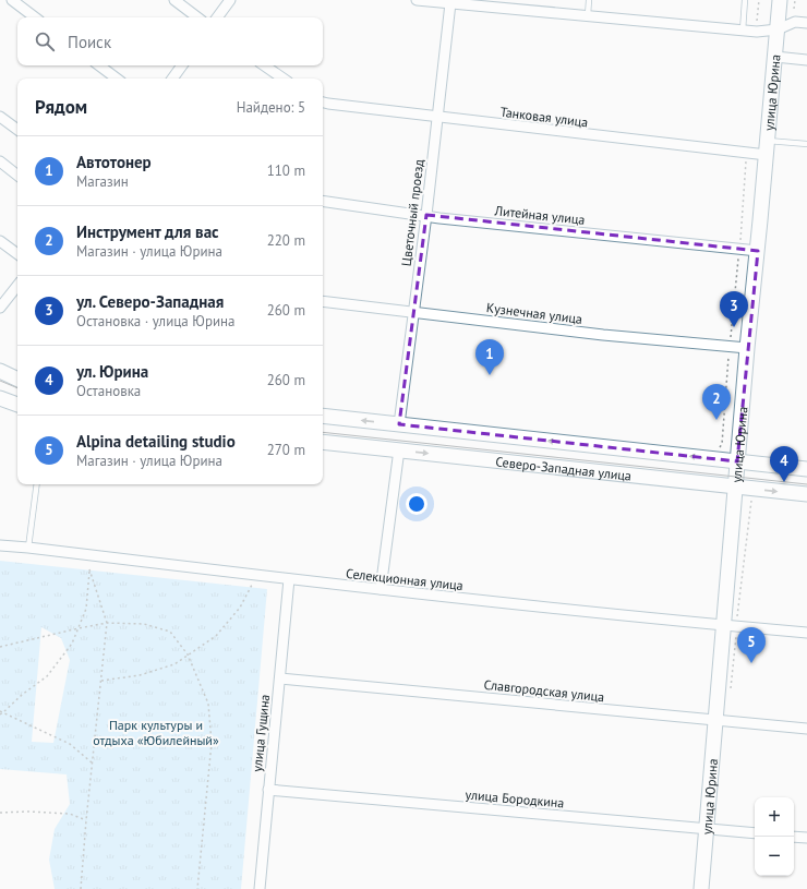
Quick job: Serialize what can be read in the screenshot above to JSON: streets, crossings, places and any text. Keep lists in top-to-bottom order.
{
  "streets": {
    "main road": ["улица Юрина", "Северо-Западная улица"],
    "street": [
      "Танковая улица",
      "Цветочный проезд",
      "Литейная улица",
      "Кузнечная улица",
      "Селекционная улица",
      "Славгородская улица",
      "улица Гущина",
      "улица Бородкина"
    ]
  },
  "crossings": [
    ["улица Юрина", "Танковая улица"],
    ["улица Юрина", "Литейная улица"],
    ["улица Юрина", "Кузнечная улица"],
    ["улица Юрина", "Северо-Западная улица"],
    ["улица Юрина", "Селекционная улица"],
    ["улица Юрина", "Славгородская улица"],
    ["улица Юрина", "улица Бородкина"],
    ["Танковая улица", "Цветочный проезд"],
    ["Цветочный проезд", "Литейная улица"],
    ["Цветочный проезд", "Кузнечная улица"],
    ["Цветочный проезд", "Северо-Западная улица"],
    ["Селекционная улица", "улица Гущина"],
    ["Славгородская улица", "улица Гущина"],
    ["улица Гущина", "улица Бородкина"]
  ],
  "parks": ["Парк культуры и отдыха «Юбилейный»"],
  "page": {
    "search": "Поиск",
    "heading": ["Рядом", "Найдено: 5"],
    "list": [
      {
        "mark": "1",
        "name": "Автотонер",
        "note": "Магазин",
        "value": "110 m"
      },
      {
        "mark": "2",
        "name": "Инструмент для вас",
        "note": "Магазин · улица Юрина",
        "value": "220 m"
      },
      {
        "mark": "3",
        "name": "ул. Северо-Западная",
        "note": "Остановка · улица Юрина",
        "value": "260 m"
      },
      {
        "mark": "4",
        "name": "ул. Юрина",
        "note": "Остановка",
        "value": "260 m"
      },
      {
        "mark": "5",
        "name": "Alpina detailing studio",
        "note": "Магазин · улица Юрина",
        "value": "270 m"
      }
    ],
    "pins": [
      "3",
      "1",
      "2",
      "4",
      "5"
    ],
    "map_buttons": ["+", "−"]
  }
}
